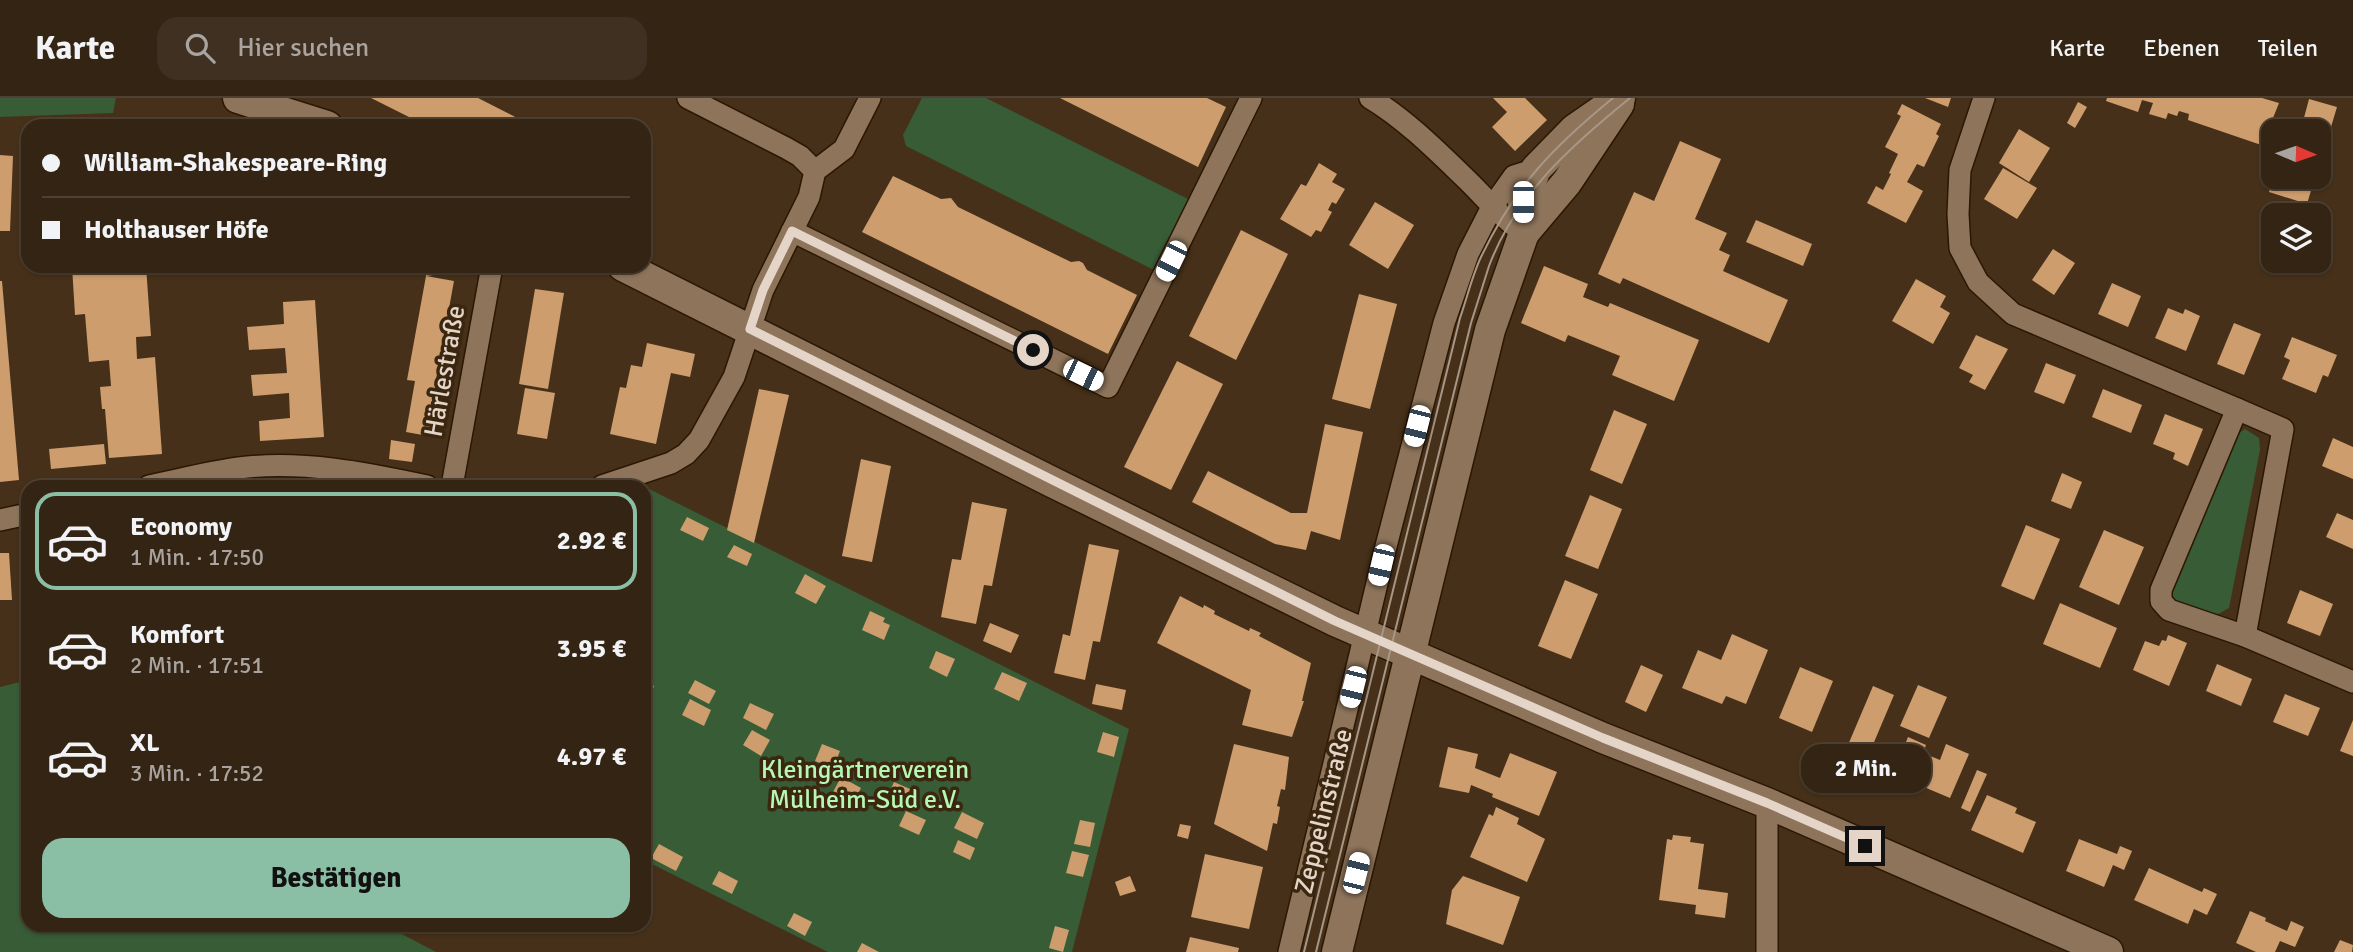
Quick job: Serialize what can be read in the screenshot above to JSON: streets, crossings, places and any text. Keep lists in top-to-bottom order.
{
  "streets": {
    "street": ["Härlestraße", "Zeppelinstraße"]
  },
  "parks": ["Kleingärtnerverein Mülheim-Süd e.V."],
  "north": "right",
  "page": {
    "header": "Karte",
    "search": "Hier suchen",
    "nav": ["Karte", "Ebenen", "Teilen"],
    "banner": ["William-Shakespeare-Ring", "Holthauser Höfe"],
    "list": [
      {
        "name": "Economy",
        "note": "1 Min. · 17:50",
        "value": "2.92 €"
      },
      {
        "name": "Komfort",
        "note": "2 Min. · 17:51",
        "value": "3.95 €"
      },
      {
        "name": "XL",
        "note": "3 Min. · 17:52",
        "value": "4.97 €"
      }
    ],
    "bubble": "2 Min.",
    "buttons": "Bestätigen"
  }
}
